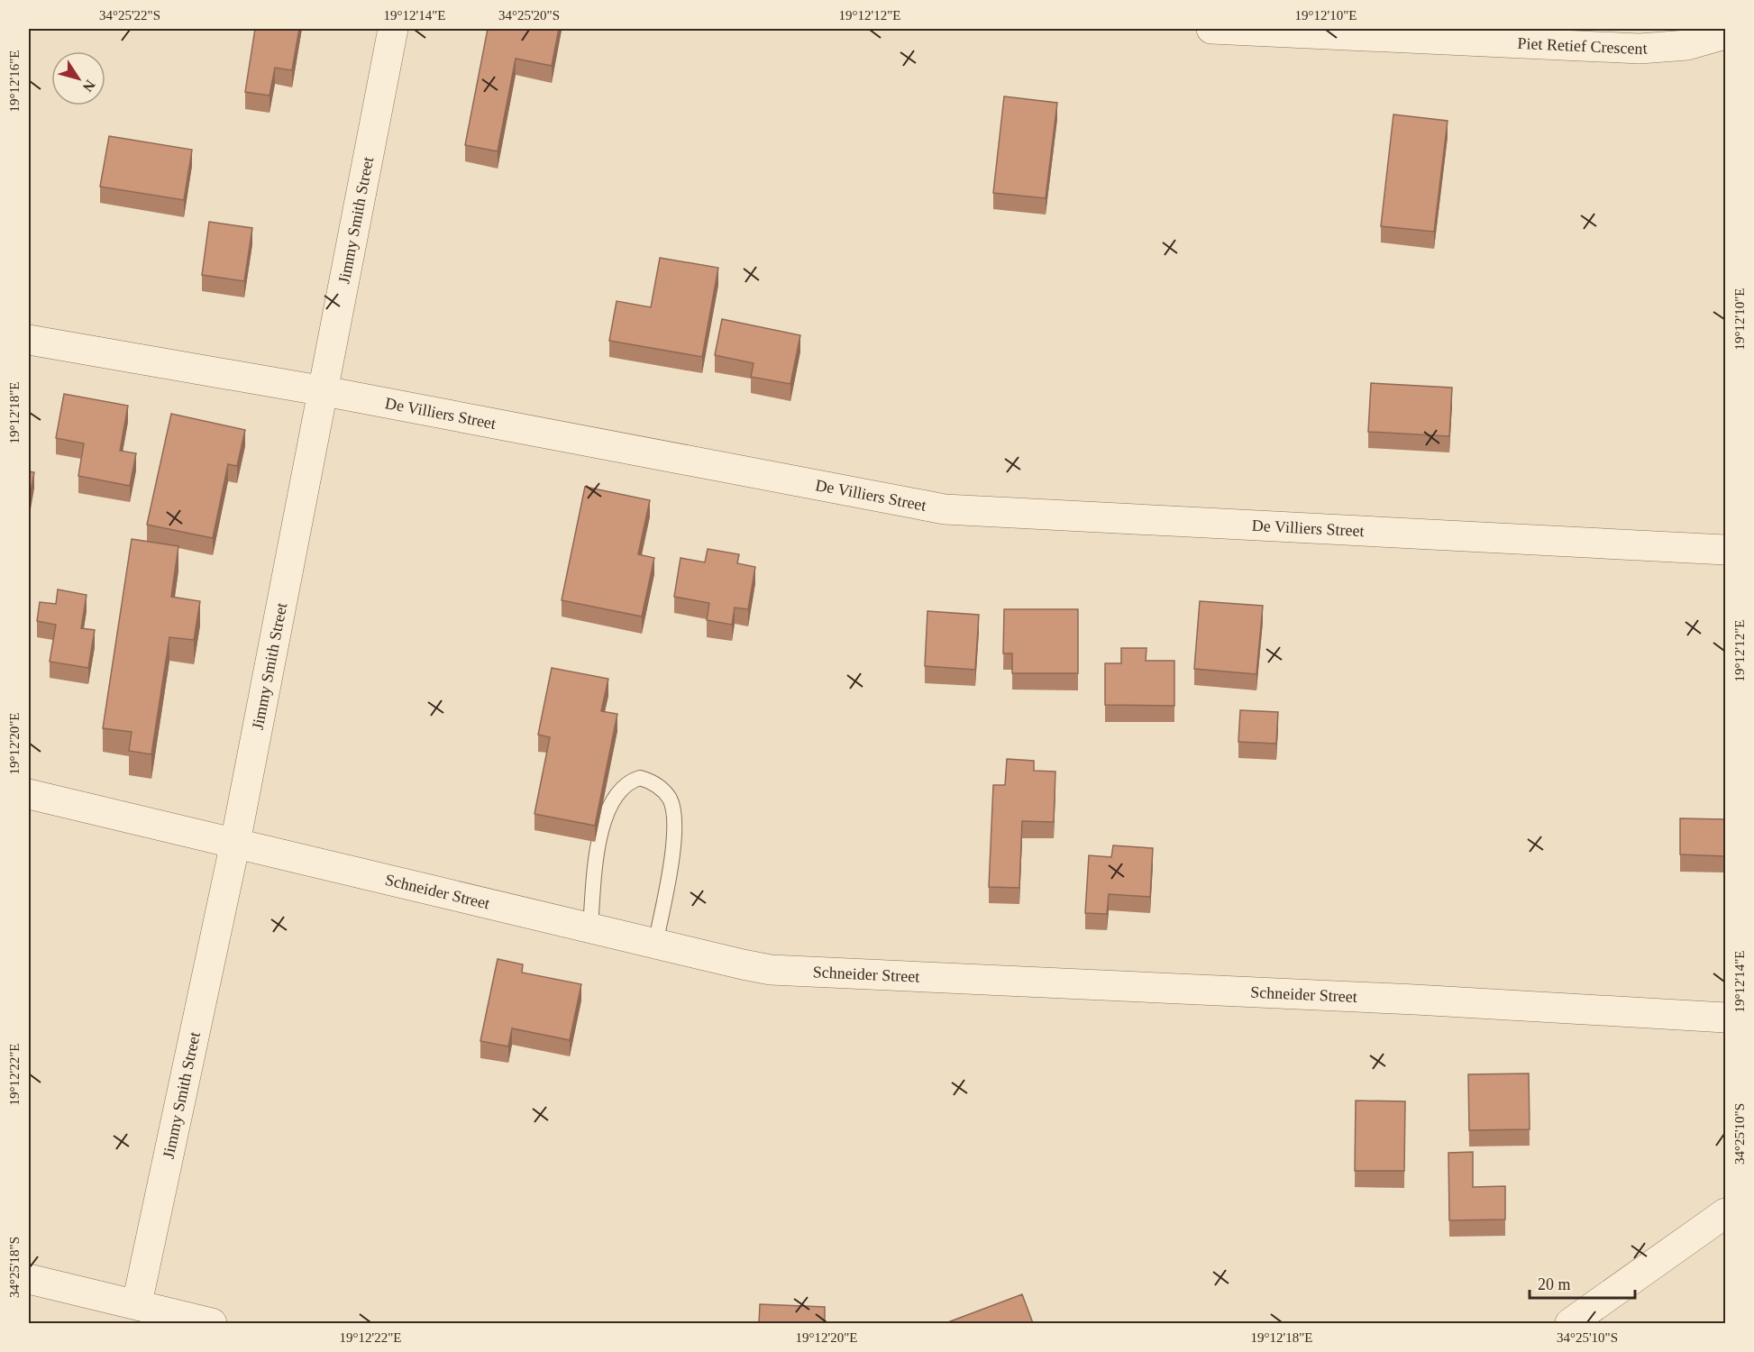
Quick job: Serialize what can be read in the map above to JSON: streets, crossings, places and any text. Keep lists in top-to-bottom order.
{
  "streets": {
    "street": [
      "Piet Retief Crescent",
      "Jimmy Smith Street",
      "De Villiers Street",
      "Schneider Street"
    ]
  },
  "crossings": [
    ["Jimmy Smith Street", "De Villiers Street"],
    ["Jimmy Smith Street", "Schneider Street"]
  ],
  "scale_bar": "20 m",
  "north": "bottom right",
  "coordinates": [
    "34°25'22\"S",
    "19°12'14\"E",
    "34°25'20\"S",
    "19°12'12\"E",
    "19°12'10\"E",
    "19°12'16\"E",
    "19°12'18\"E",
    "19°12'20\"E",
    "19°12'22\"E",
    "34°25'10\"S",
    "34°25'18\"S"
  ]
}
